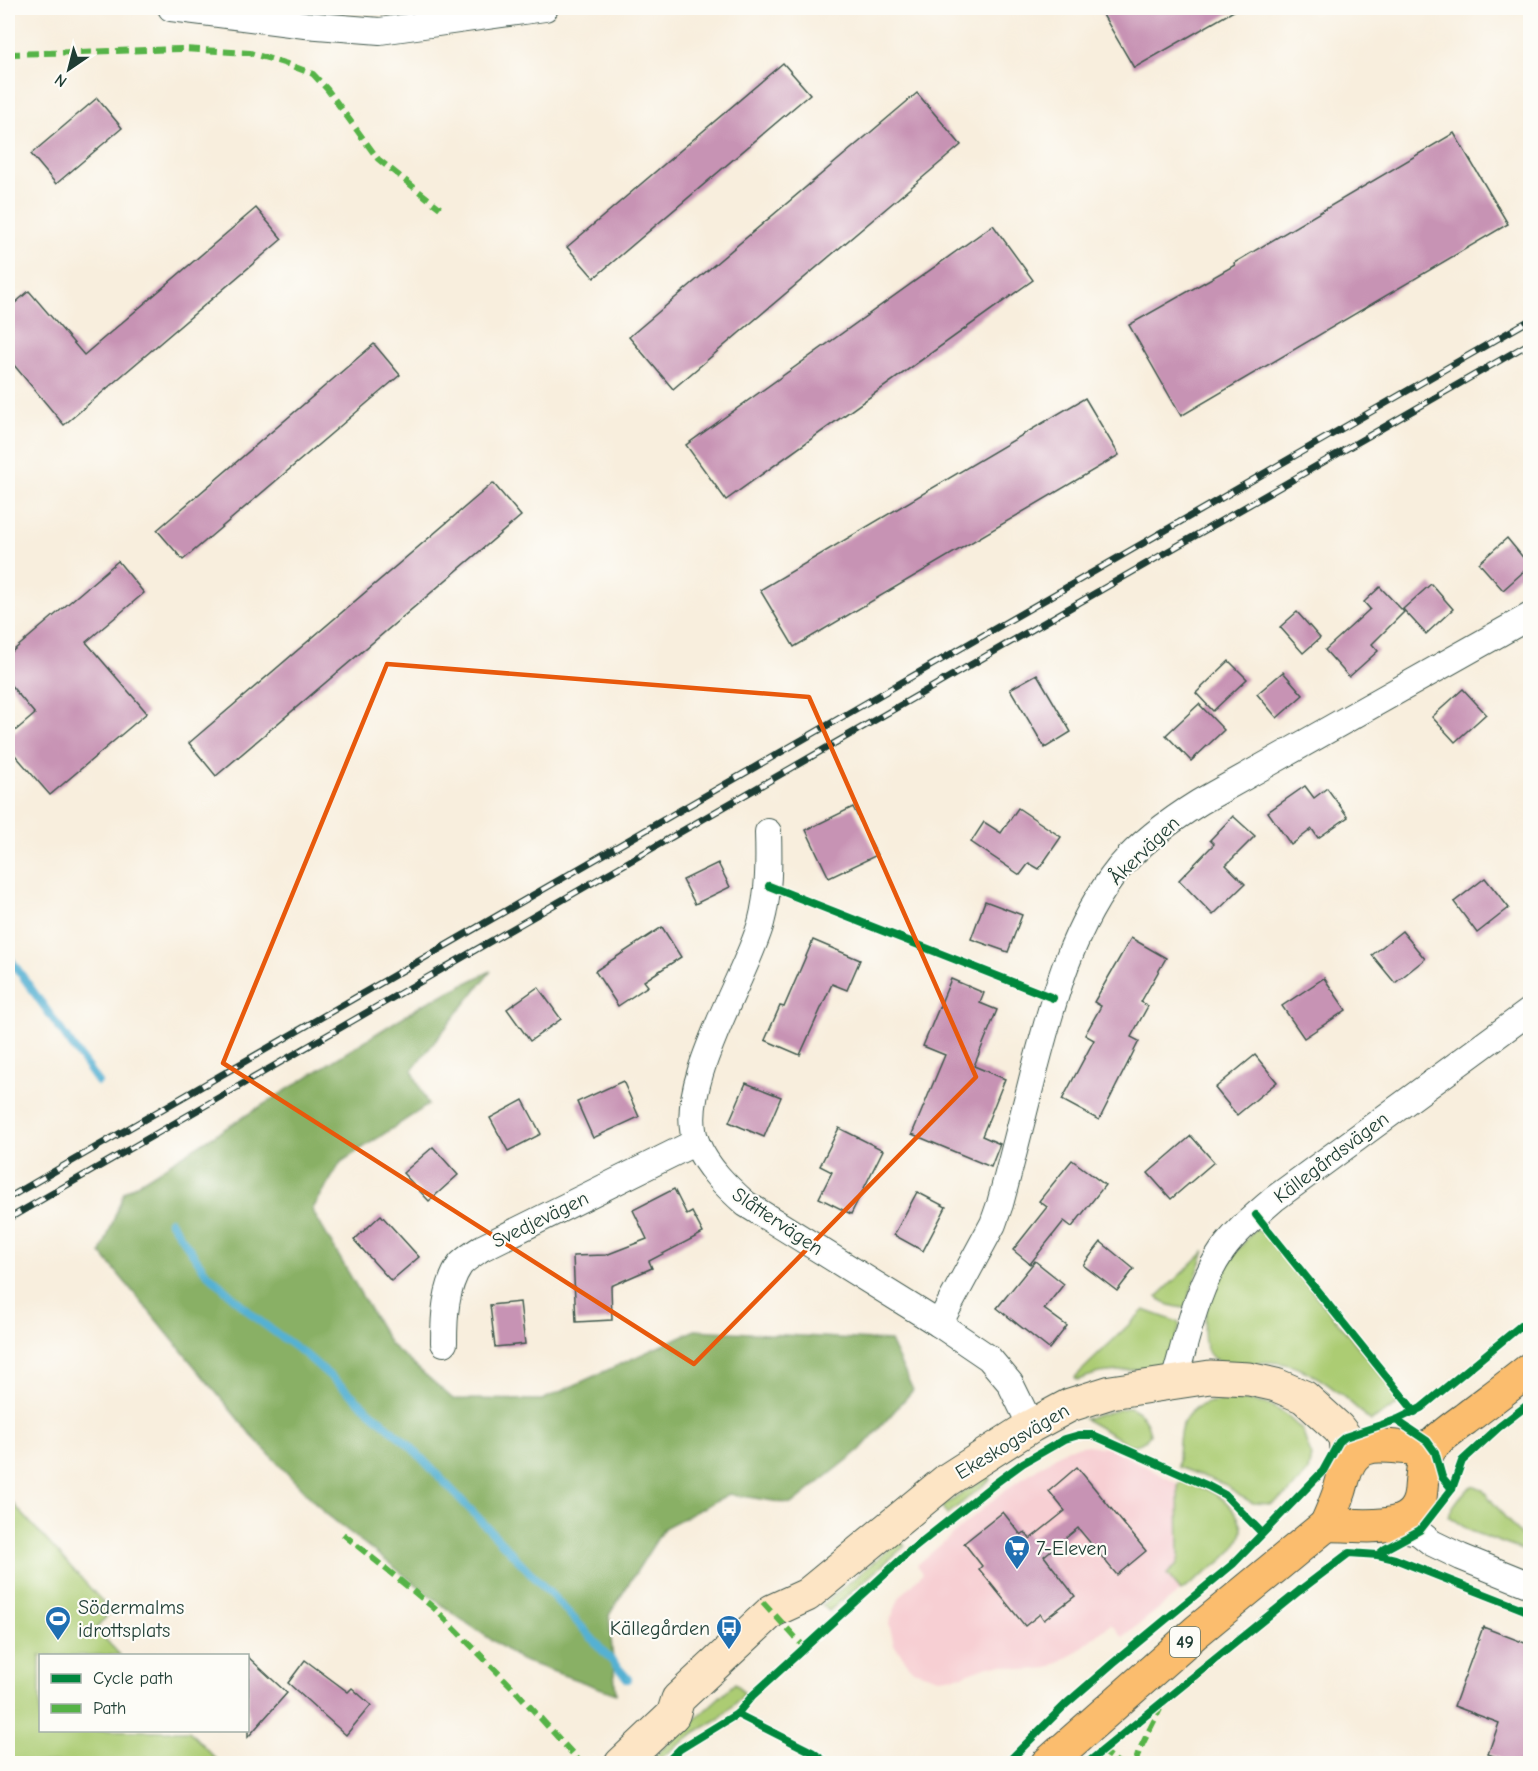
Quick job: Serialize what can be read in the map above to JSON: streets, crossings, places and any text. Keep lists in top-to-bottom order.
{
  "streets": {
    "main road": ["49"],
    "street": [
      "Åkervägen",
      "Källegårdsvägen",
      "Svedjevägen",
      "Slåttervägen",
      "Ekeskogsvägen"
    ]
  },
  "crossings": [
    ["Åkervägen", "Slåttervägen"],
    ["Källegårdsvägen", "Ekeskogsvägen"],
    ["Svedjevägen", "Slåttervägen"],
    ["Slåttervägen", "Ekeskogsvägen"],
    ["Ekeskogsvägen", "49"]
  ],
  "places": {
    "supermarket": ["7-Eleven"],
    "sports": ["Södermalms idrottsplats"],
    "bus stop": ["Källegården"]
  },
  "legend": ["Cycle path", "Path"],
  "north": "bottom left"
}
